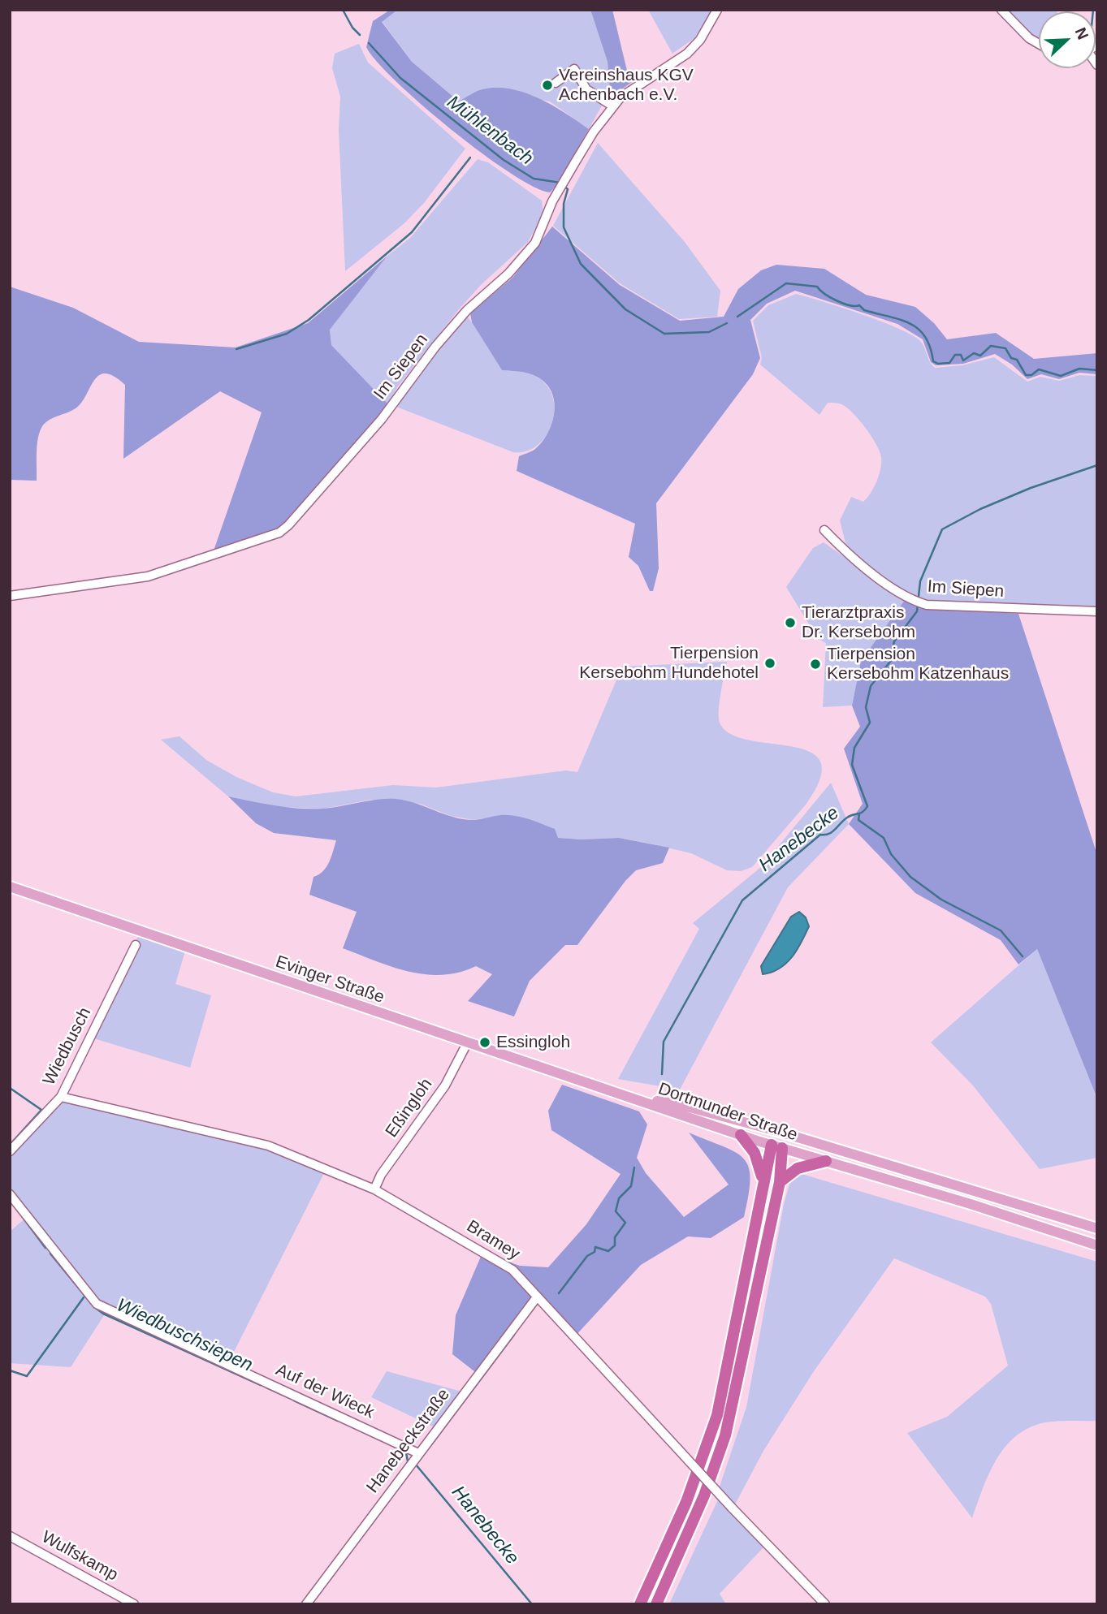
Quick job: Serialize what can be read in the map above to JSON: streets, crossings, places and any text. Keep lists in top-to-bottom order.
{
  "streets": {
    "main road": ["Evinger Straße", "Dortmunder Straße"],
    "street": [
      "Im Siepen",
      "Wiedbusch",
      "Eßingloh",
      "Bramey",
      "Auf der Wieck",
      "Hanebeckstraße",
      "Wulfskamp"
    ]
  },
  "crossings": [
    ["Evinger Straße", "Eßingloh"],
    ["Evinger Straße", "Dortmunder Straße"],
    ["Wiedbusch", "Bramey"],
    ["Eßingloh", "Bramey"],
    ["Bramey", "Hanebeckstraße"],
    ["Auf der Wieck", "Hanebeckstraße"]
  ],
  "water": ["Mühlenbach", "Hanebecke", "Wiedbuschsiepen"],
  "places": [
    "Vereinshaus KGV Achenbach e.V.",
    "Tierarztpraxis Dr. Kersebohm",
    "Tierpension Kersebohm Hundehotel",
    "Tierpension Kersebohm Katzenhaus",
    "Essingloh"
  ],
  "north": "top right"
}
